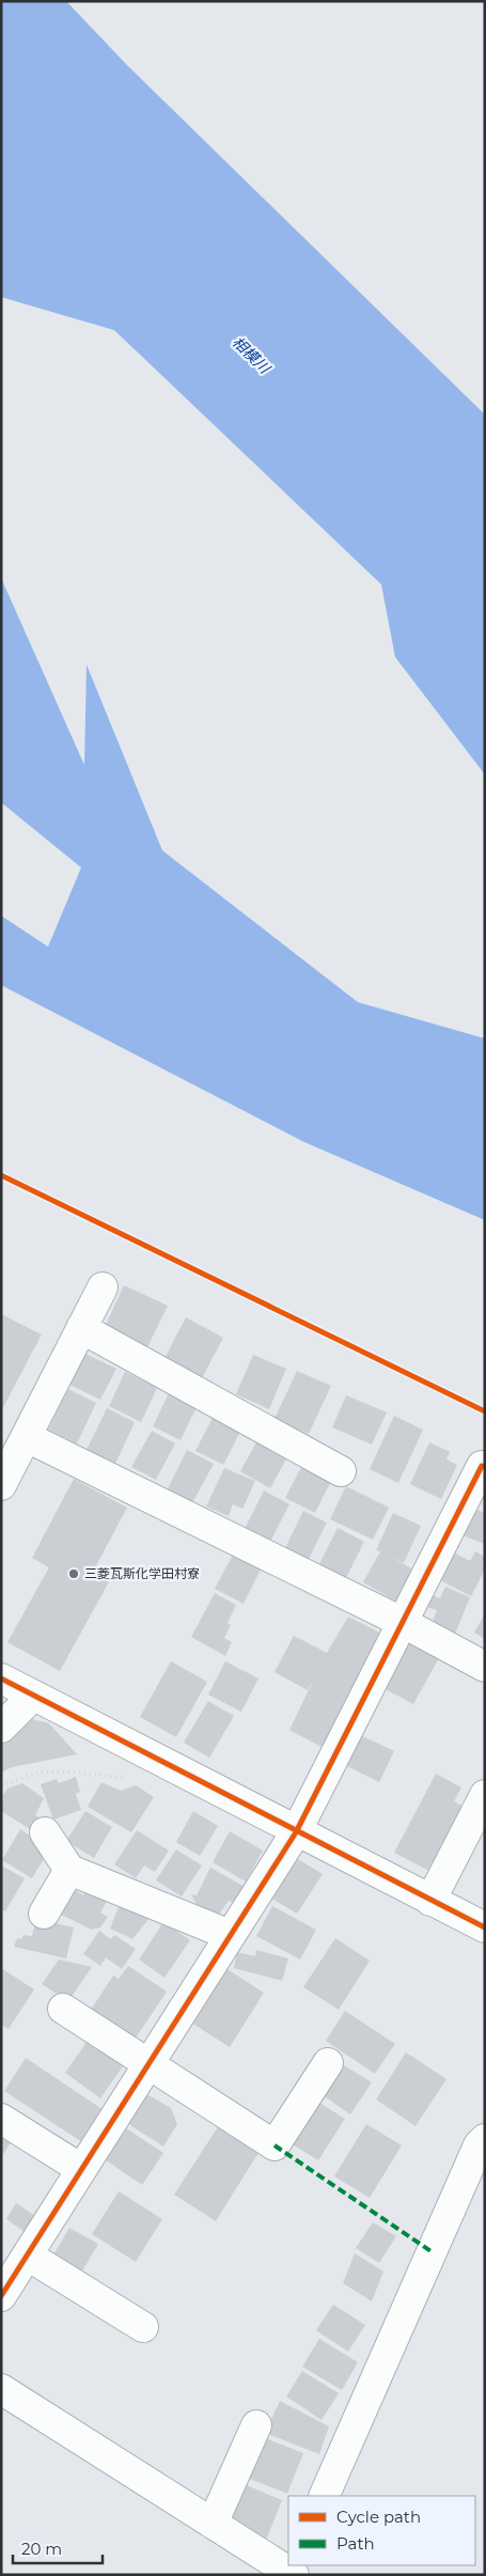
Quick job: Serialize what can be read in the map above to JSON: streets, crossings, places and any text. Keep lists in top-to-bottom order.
{
  "water": ["相模川"],
  "places": ["三菱瓦斯化学田村寮"],
  "legend": ["Cycle path", "Path"],
  "scale_bar": "20 m"
}
